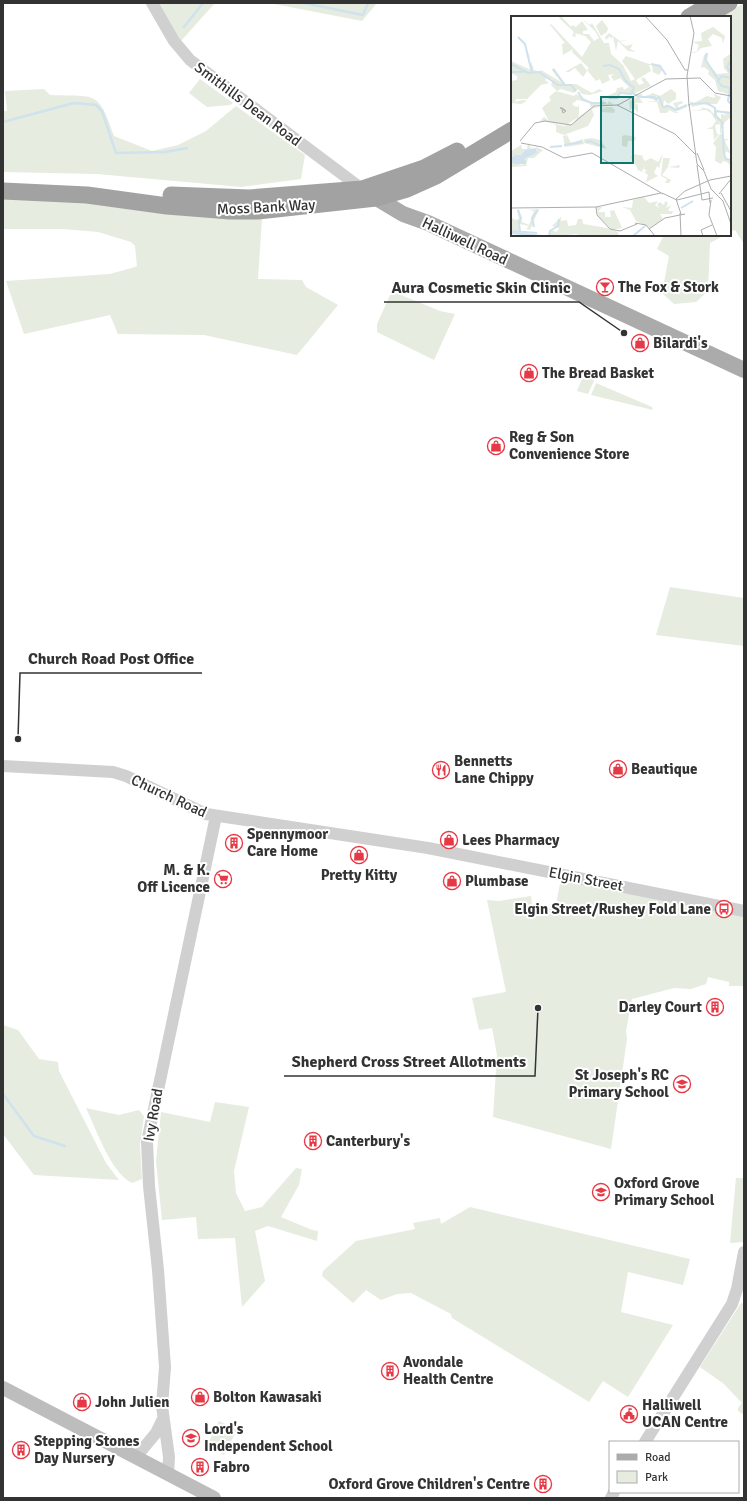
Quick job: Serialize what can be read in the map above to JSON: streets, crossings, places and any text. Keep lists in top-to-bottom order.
{
  "streets": {
    "highway": ["Moss Bank Way"],
    "main road": ["Halliwell Road"],
    "street": [
      "Smithills Dean Road",
      "Church Road",
      "Elgin Street",
      "Ivy Road"
    ]
  },
  "crossings": [
    ["Smithills Dean Road", "Moss Bank Way"],
    ["Smithills Dean Road", "Halliwell Road"],
    ["Moss Bank Way", "Halliwell Road"],
    ["Church Road", "Elgin Street"],
    ["Church Road", "Ivy Road"]
  ],
  "places": {
    "bar": ["The Fox & Stork"],
    "other": ["Aura Cosmetic Skin Clinic", "Church Road Post Office", "Shepherd Cross Street Allotments"],
    "shop": [
      "Bilardi's",
      "The Bread Basket",
      "Reg & Son Convenience Store",
      "Beautique",
      "Lees Pharmacy",
      "Pretty Kitty",
      "Plumbase",
      "Bolton Kawasaki",
      "John Julien"
    ],
    "restaurant": ["Bennetts Lane Chippy"],
    "building": [
      "Spennymoor Care Home",
      "Darley Court",
      "Canterbury's",
      "Avondale Health Centre",
      "Stepping Stones Day Nursery",
      "Fabro",
      "Oxford Grove Children's Centre"
    ],
    "supermarket": ["M. & K. Off Licence"],
    "bus stop": ["Elgin Street/Rushey Fold Lane"],
    "school or university": ["St Joseph's RC Primary School", "Oxford Grove Primary School", "Lord's Independent School"],
    "public building": ["Halliwell UCAN Centre"]
  },
  "legend": ["Road", "Park"]
}
